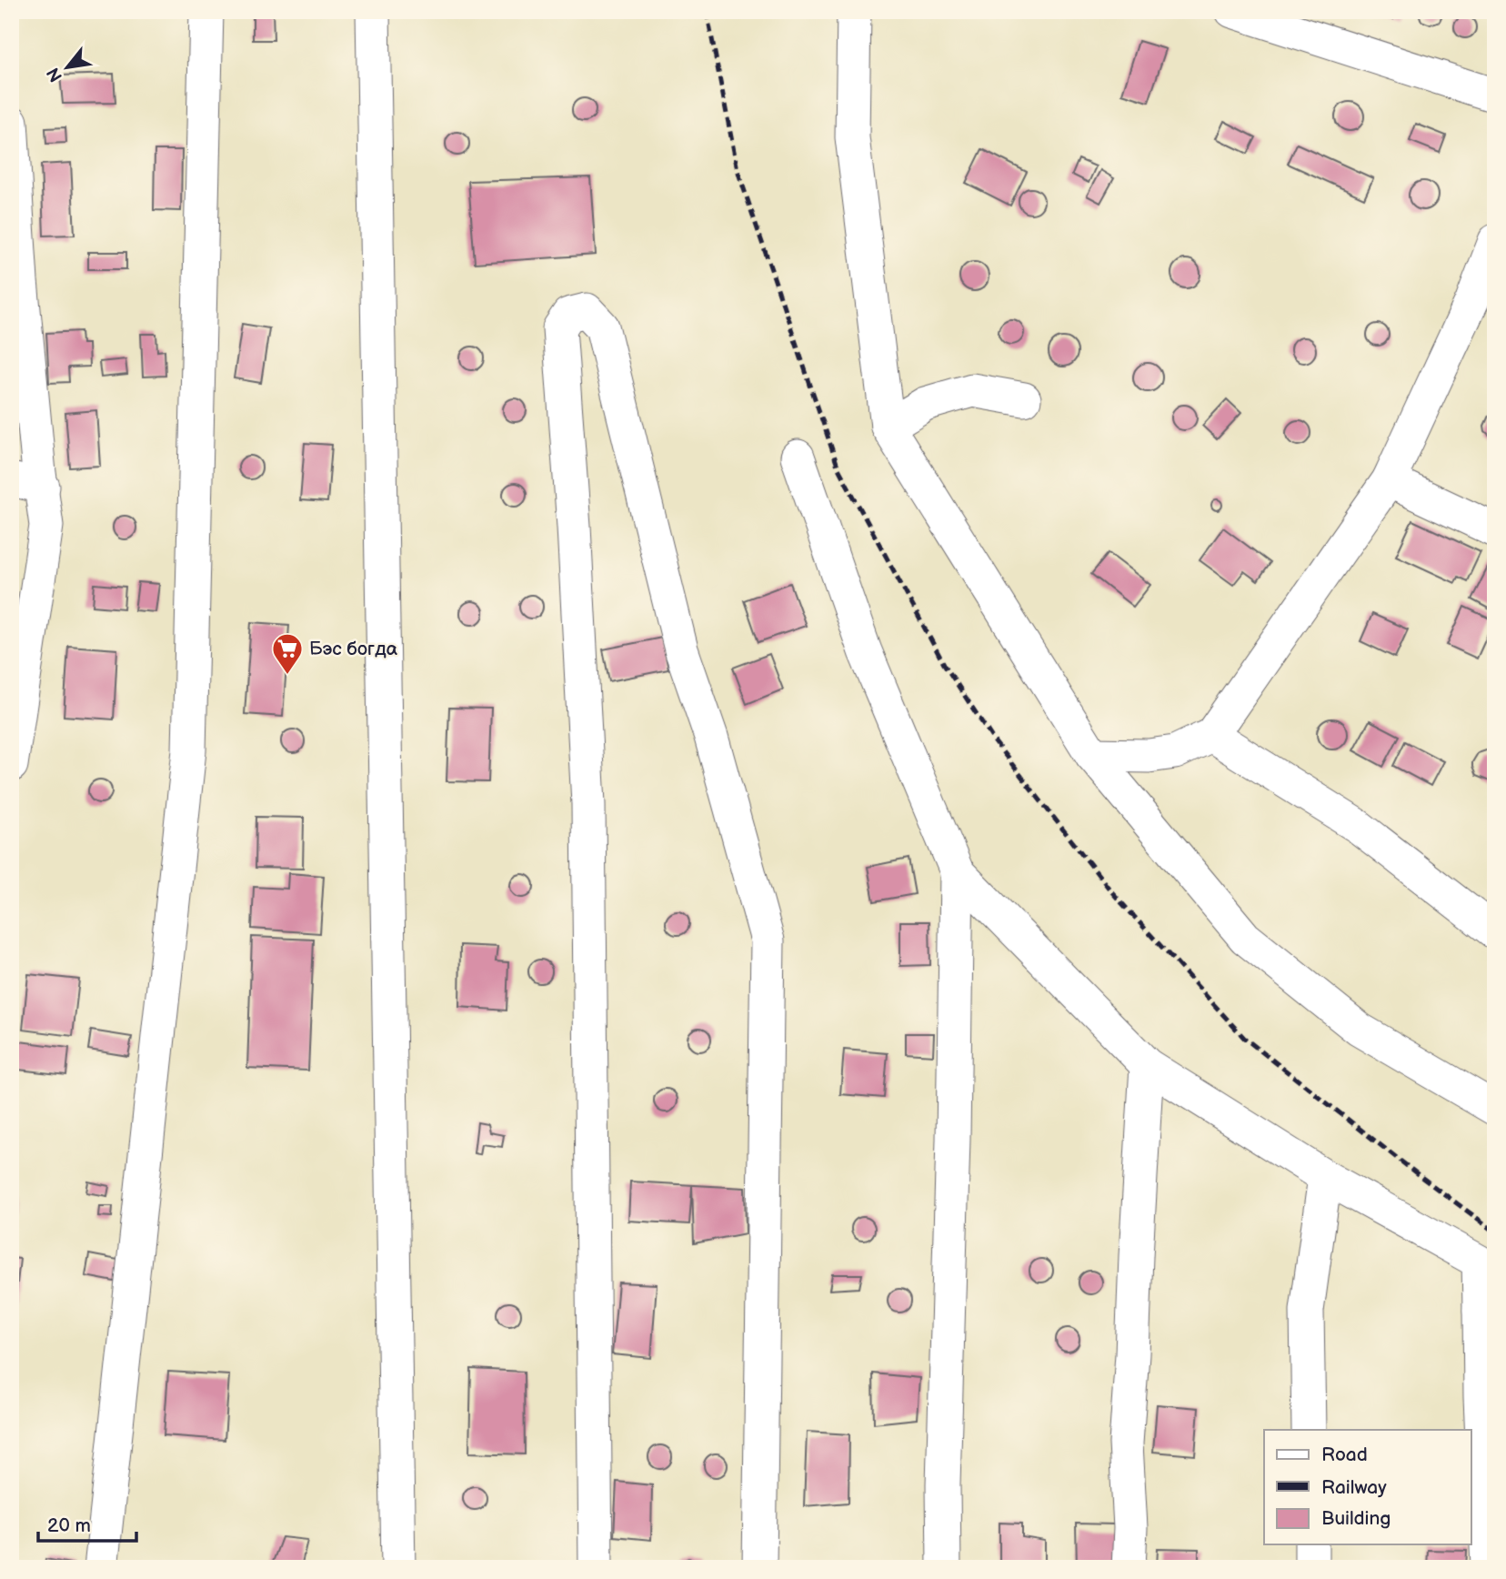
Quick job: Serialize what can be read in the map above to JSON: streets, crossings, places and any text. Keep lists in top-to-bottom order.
{
  "places": {
    "supermarket": ["Бэс богда"]
  },
  "legend": ["Road", "Railway", "Building"],
  "scale_bar": "20 m",
  "north": "bottom left"
}
